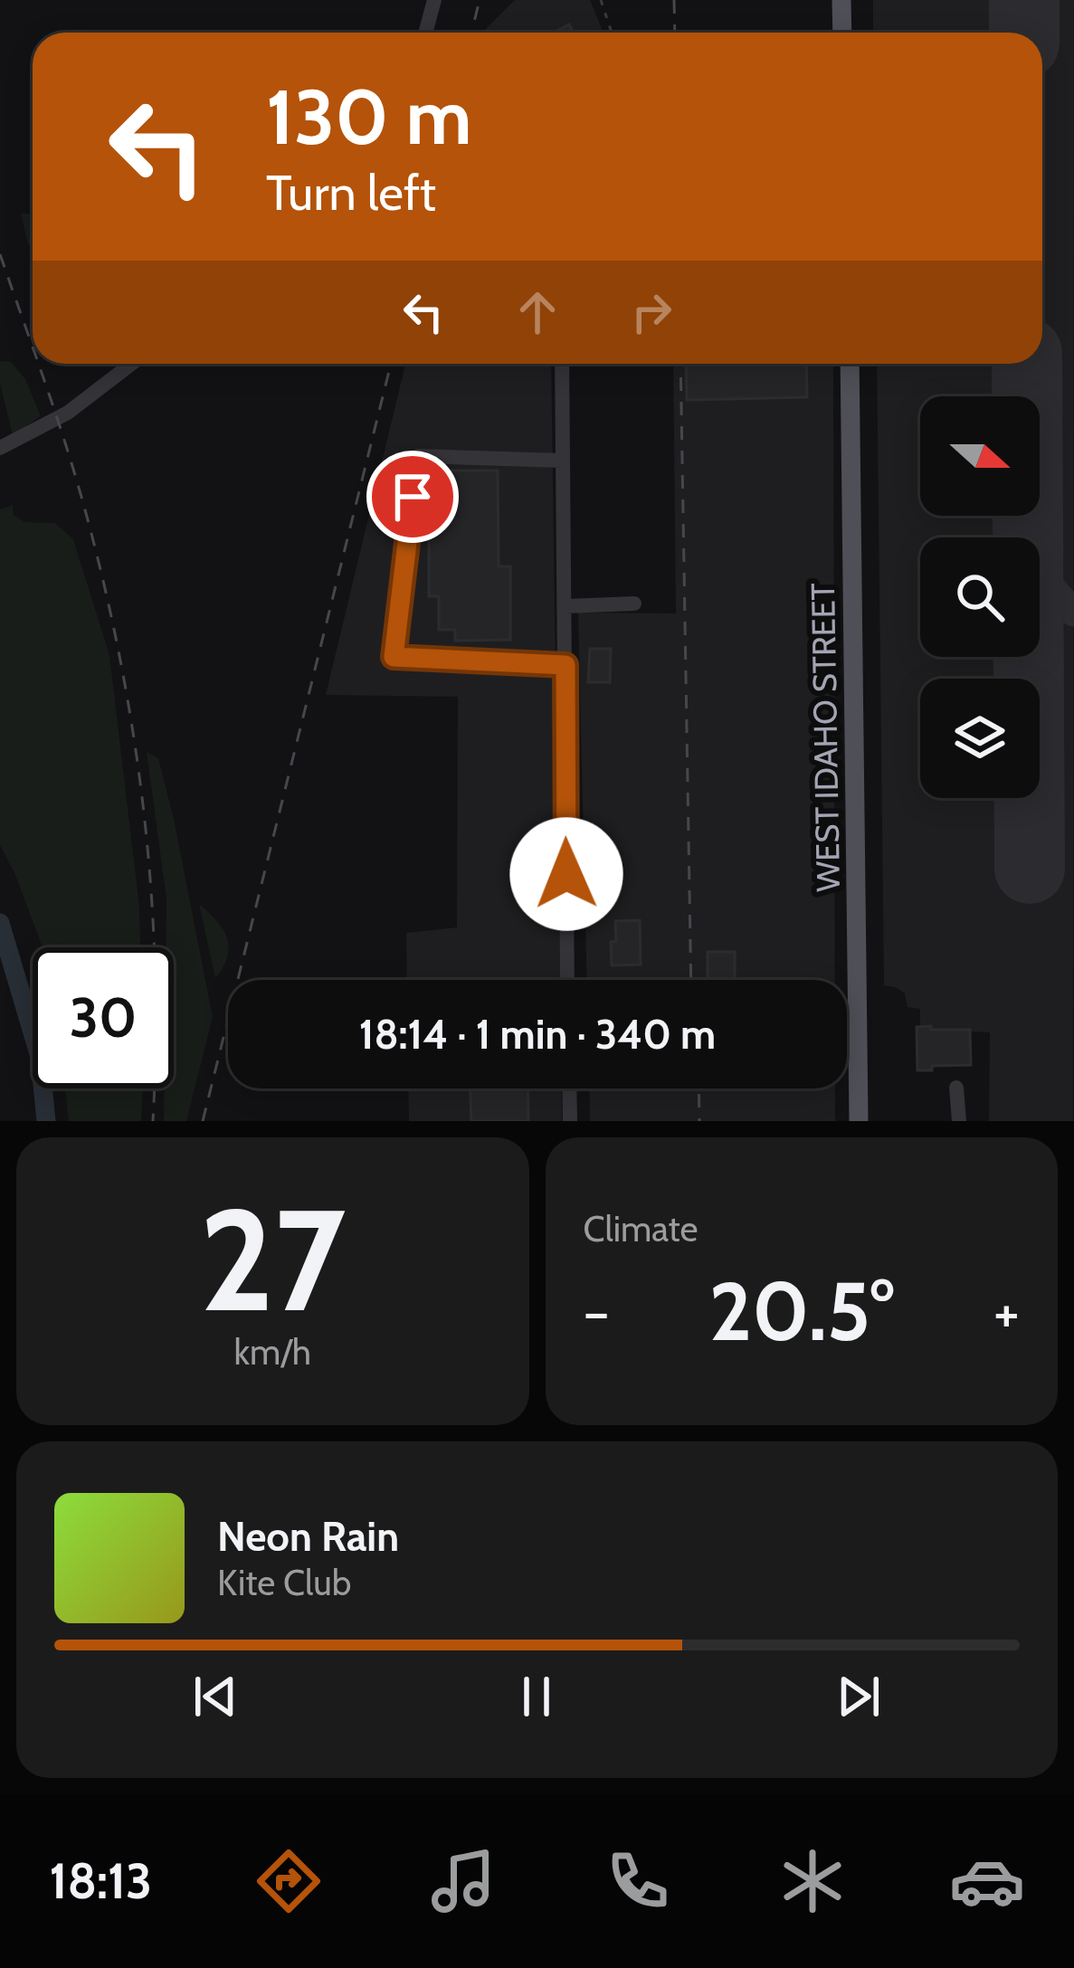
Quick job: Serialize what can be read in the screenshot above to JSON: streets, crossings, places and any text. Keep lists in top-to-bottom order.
{
  "streets": {
    "main road": ["WEST IDAHO STREET"]
  },
  "north": "right",
  "page": {
    "turn": ["130 m", "Turn left"],
    "limit": "30",
    "trip": "18:14 · 1 min · 340 m",
    "tile": [
      ["27", "km/h"],
      "Climate"
    ],
    "heat": ["−", "20.5°", "+"],
    "song": ["Neon Rain", "Kite Club"],
    "tabs": "18:13"
  }
}
